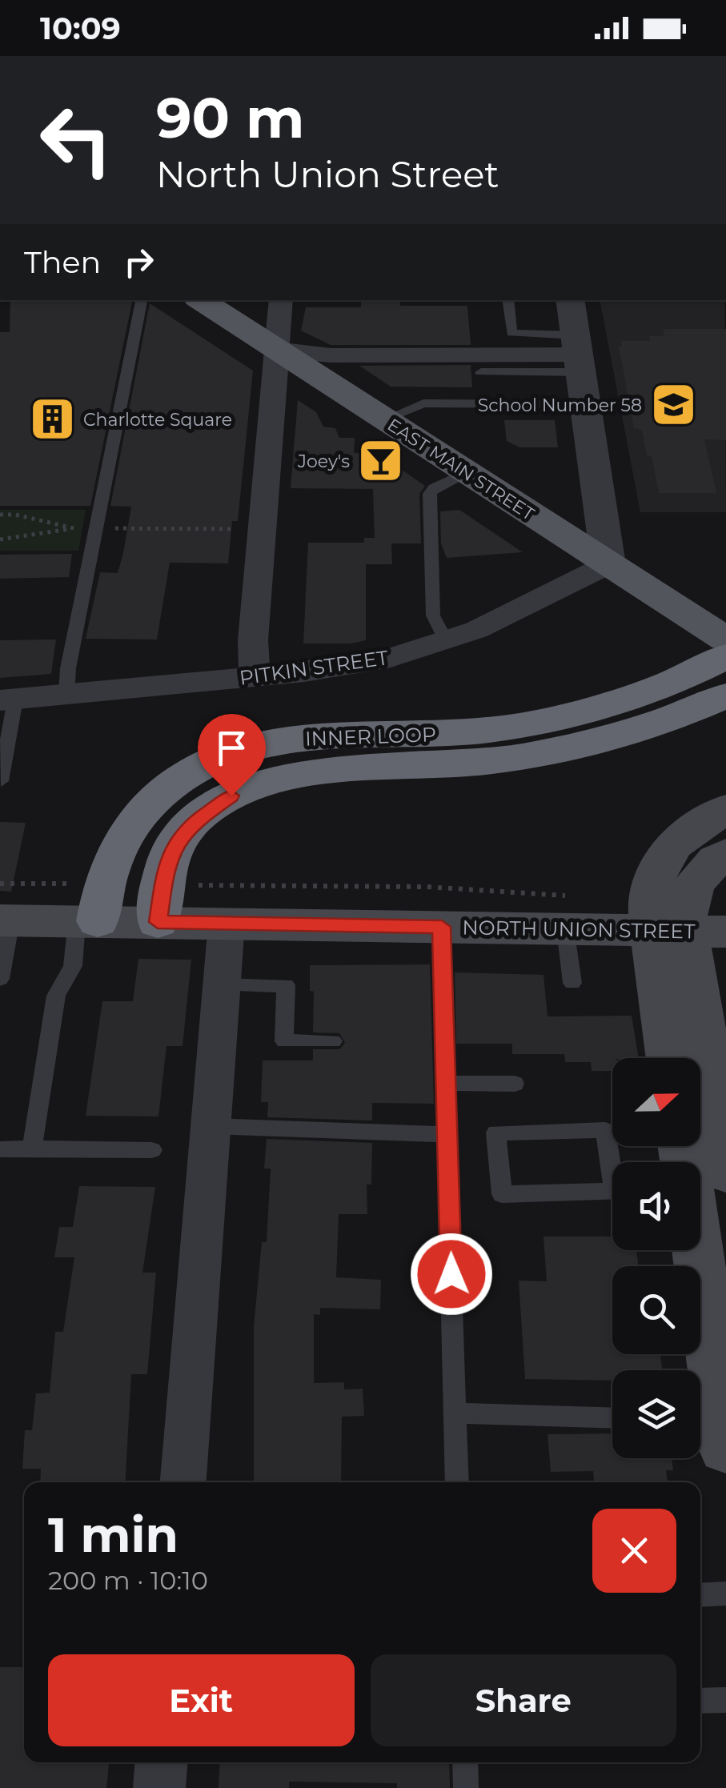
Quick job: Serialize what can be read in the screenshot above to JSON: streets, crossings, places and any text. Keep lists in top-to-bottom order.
{
  "streets": {
    "highway": ["INNER LOOP"],
    "main road": ["EAST MAIN STREET", "NORTH UNION STREET"],
    "street": ["PITKIN STREET"]
  },
  "crossings": [
    ["EAST MAIN STREET", "PITKIN STREET"],
    ["EAST MAIN STREET", "INNER LOOP"],
    ["INNER LOOP", "NORTH UNION STREET"]
  ],
  "places": {
    "school or university": ["School Number 58"],
    "building": ["Charlotte Square"],
    "bar": ["Joey's"]
  },
  "north": "right",
  "page": {
    "status": "10:09",
    "turn": ["90 m", "North Union Street"],
    "then": "Then",
    "heading": ["1 min", "200 m · 10:10"],
    "buttons": ["Exit", "Share"]
  }
}
